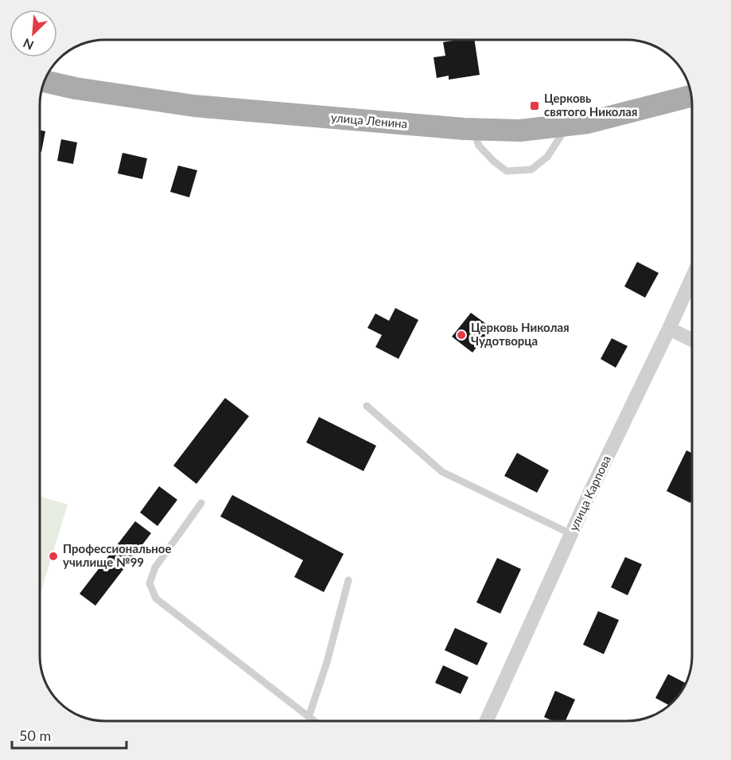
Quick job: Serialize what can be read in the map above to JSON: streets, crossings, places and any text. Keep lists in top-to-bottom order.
{
  "streets": {
    "main road": ["улица Ленина"],
    "street": ["улица Карпова"]
  },
  "places": {
    "transit": ["Церковь святого Николая"],
    "other": ["Церковь Николая Чудотворца", "Профессиональное училище №99"]
  },
  "scale_bar": "50 m",
  "north": "bottom left"
}
